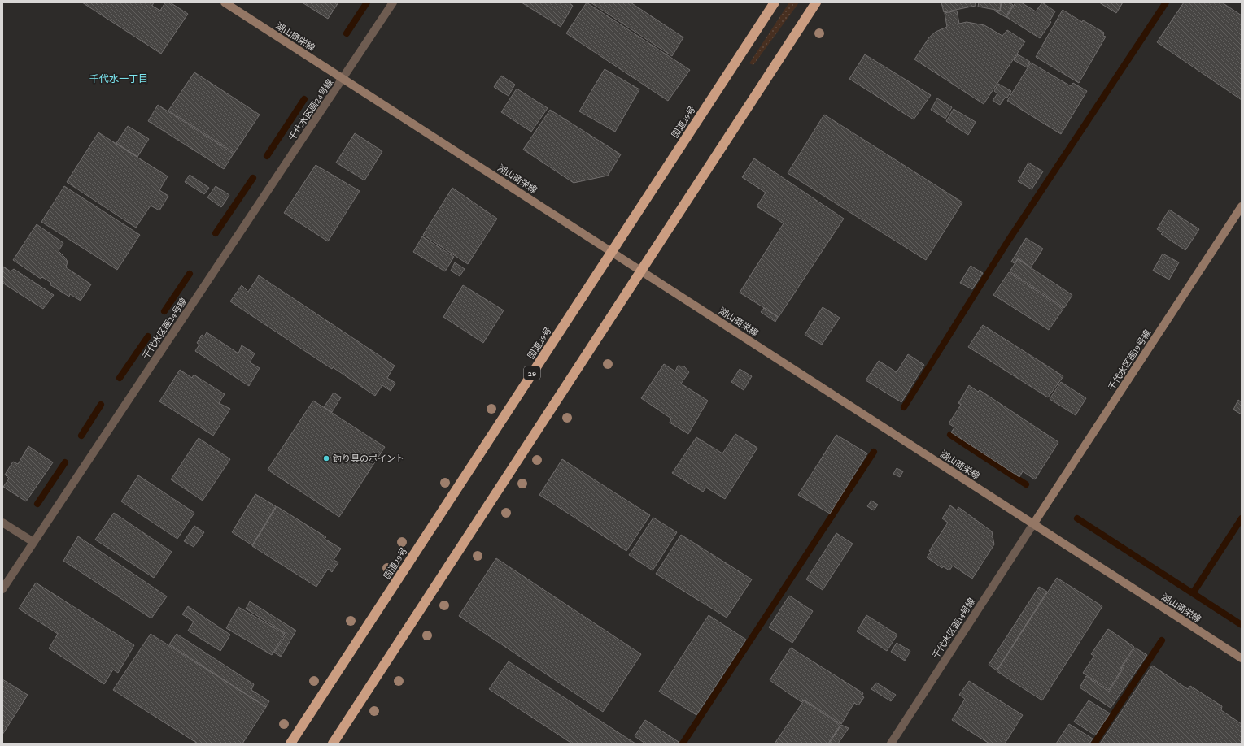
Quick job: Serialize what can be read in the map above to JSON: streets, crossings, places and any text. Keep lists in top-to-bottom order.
{
  "streets": {
    "highway": ["国道29号", "29"],
    "street": [
      "湖山商栄線",
      "千代水区画24号線",
      "千代水区画19号線",
      "千代水区画14号線"
    ]
  },
  "crossings": [
    ["湖山商栄線", "千代水区画24号線"],
    ["湖山商栄線", "国道29号"],
    ["湖山商栄線", "千代水区画19号線"],
    ["湖山商栄線", "千代水区画14号線"],
    ["千代水区画19号線", "千代水区画14号線"]
  ],
  "districts": ["千代水一丁目"],
  "places": ["釣り具のポイント"]
}
